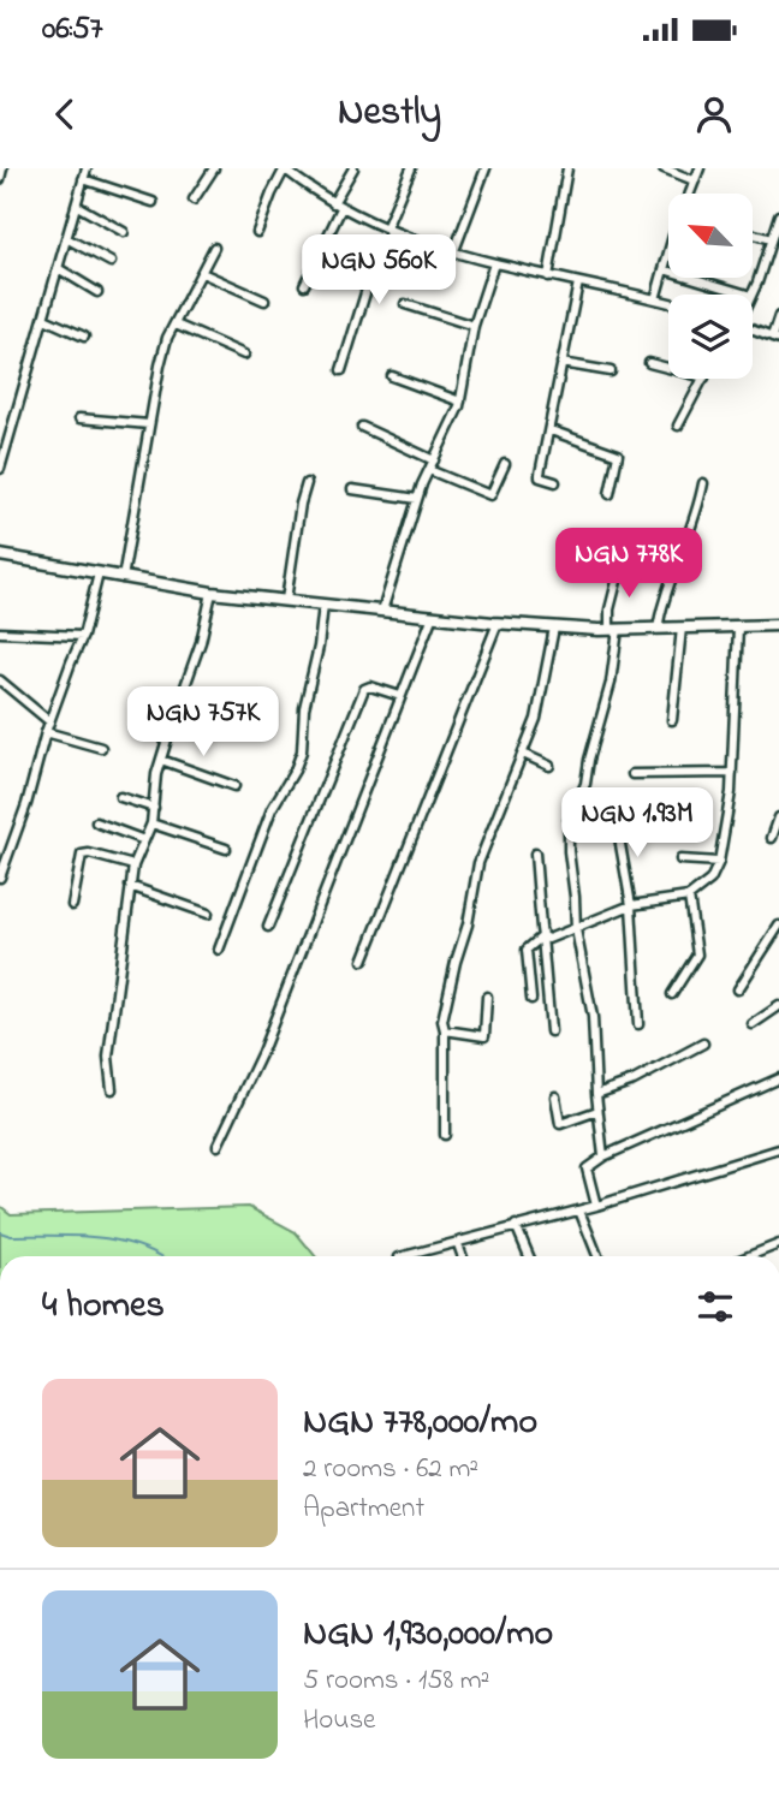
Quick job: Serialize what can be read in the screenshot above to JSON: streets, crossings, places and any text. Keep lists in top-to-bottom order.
{
  "north": "top left",
  "page": {
    "status": "06:57",
    "header": "Nestly",
    "price": [
      "NGN 560K",
      "NGN 778K",
      "NGN 757K",
      "NGN 1.93M"
    ],
    "heading": "4 homes",
    "list": [
      {
        "name": "NGN 778,000/mo",
        "note": "2 rooms · 62 m² · Apartment"
      },
      {
        "name": "NGN 1,930,000/mo",
        "note": "5 rooms · 158 m² · House"
      }
    ]
  }
}
